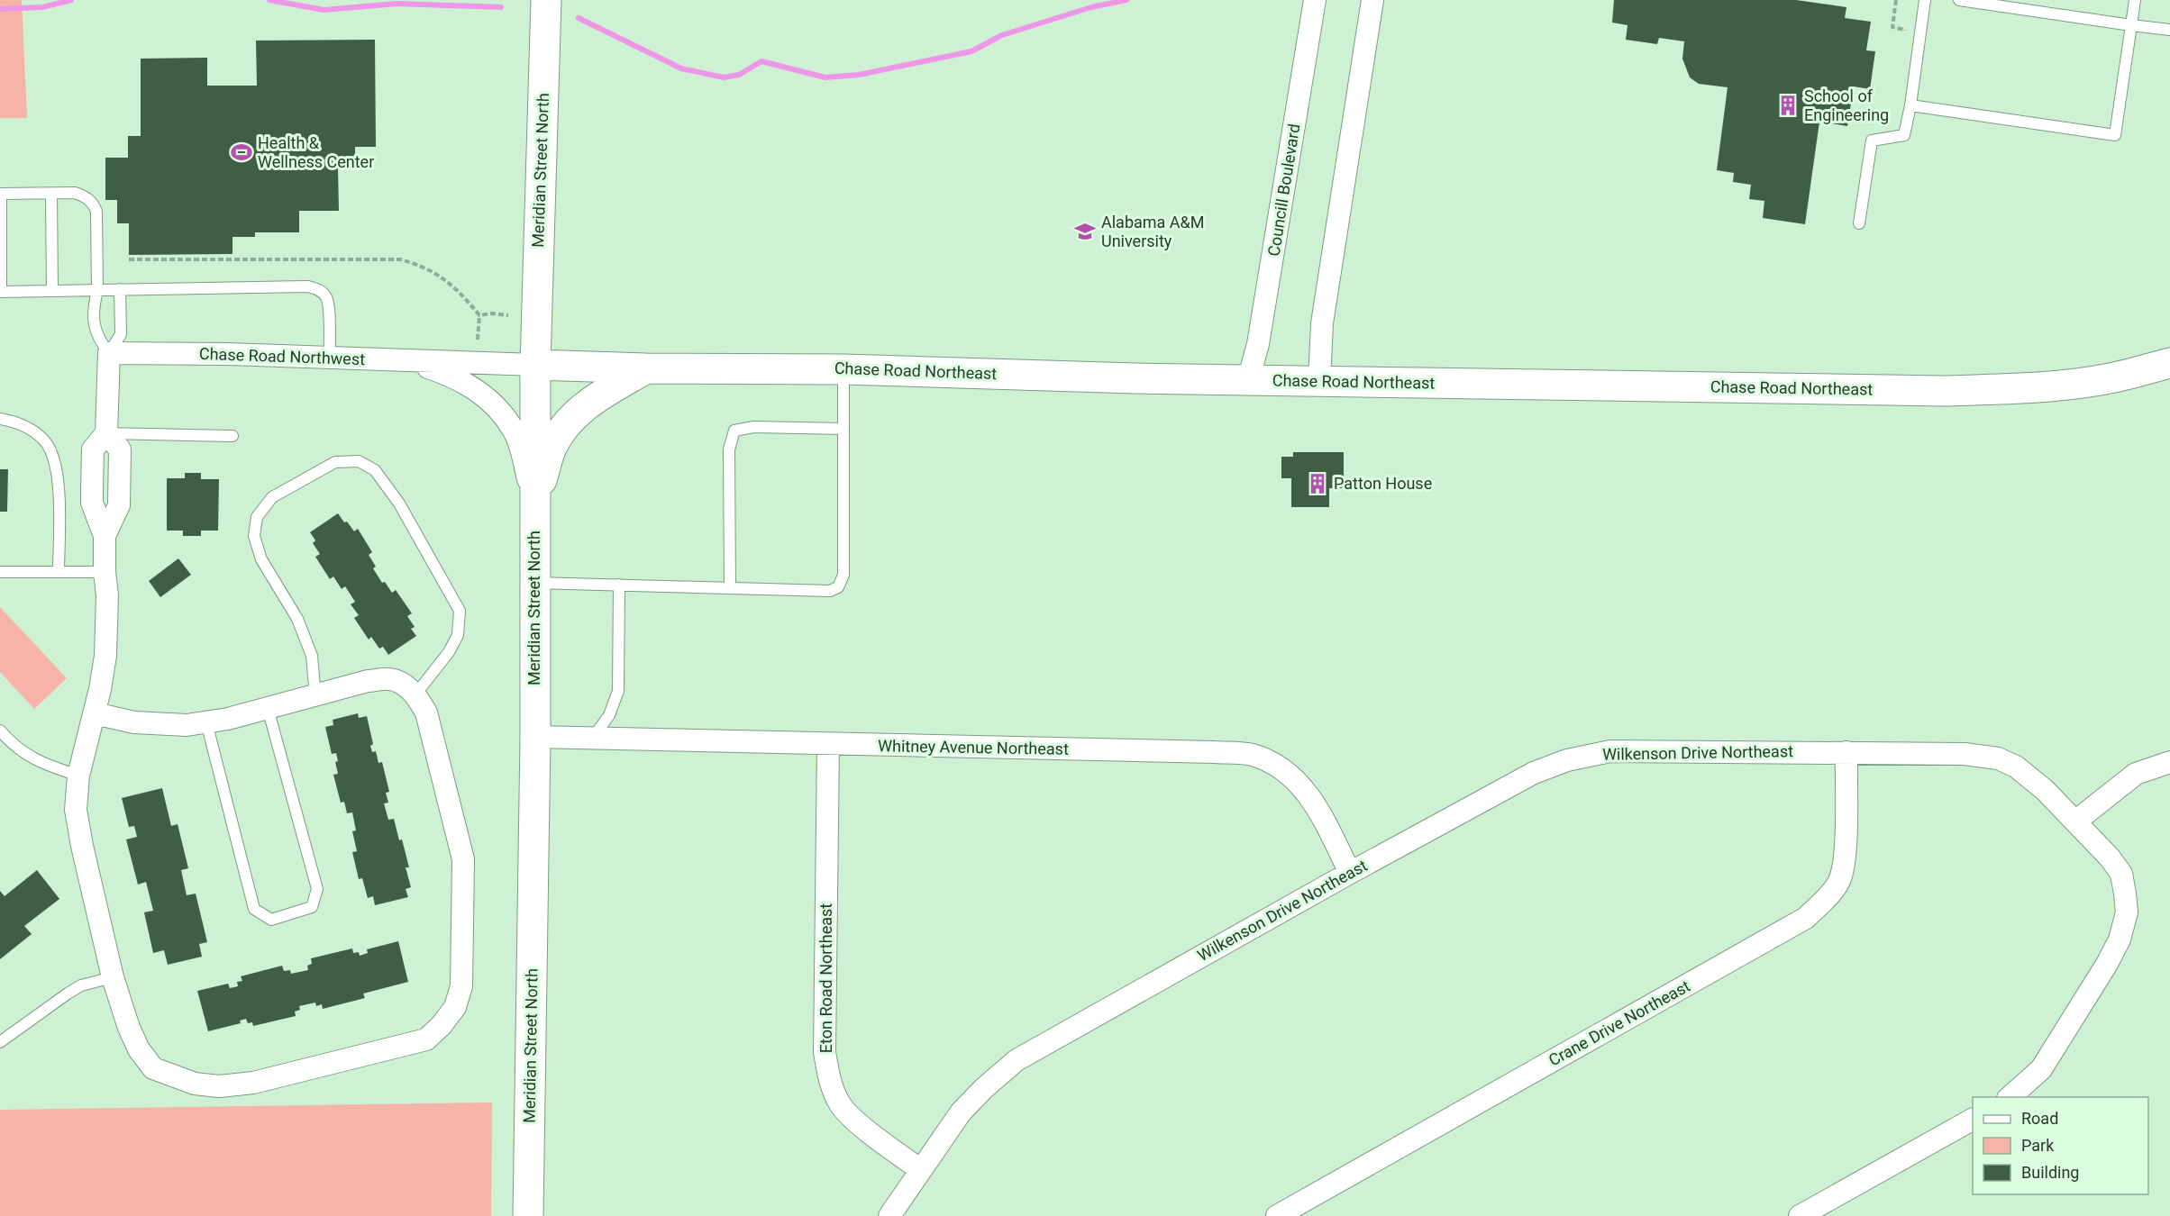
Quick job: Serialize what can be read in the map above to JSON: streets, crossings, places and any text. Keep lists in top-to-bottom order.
{
  "streets": {
    "street": [
      "Meridian Street North",
      "Councill Boulevard",
      "Chase Road Northwest",
      "Chase Road Northeast",
      "Whitney Avenue Northeast",
      "Wilkenson Drive Northeast",
      "Eton Road Northeast",
      "Crane Drive Northeast"
    ]
  },
  "crossings": [
    ["Meridian Street North", "Chase Road Northwest"],
    ["Meridian Street North", "Chase Road Northeast"],
    ["Meridian Street North", "Whitney Avenue Northeast"],
    ["Councill Boulevard", "Chase Road Northeast"],
    ["Chase Road Northwest", "Chase Road Northeast"],
    ["Whitney Avenue Northeast", "Wilkenson Drive Northeast"],
    ["Whitney Avenue Northeast", "Eton Road Northeast"],
    ["Wilkenson Drive Northeast", "Eton Road Northeast"],
    ["Wilkenson Drive Northeast", "Crane Drive Northeast"]
  ],
  "places": {
    "building": ["School of Engineering", "Patton House"],
    "sports": ["Health & Wellness Center"],
    "school or university": ["Alabama A&M University"]
  },
  "legend": ["Road", "Park", "Building"]
}
